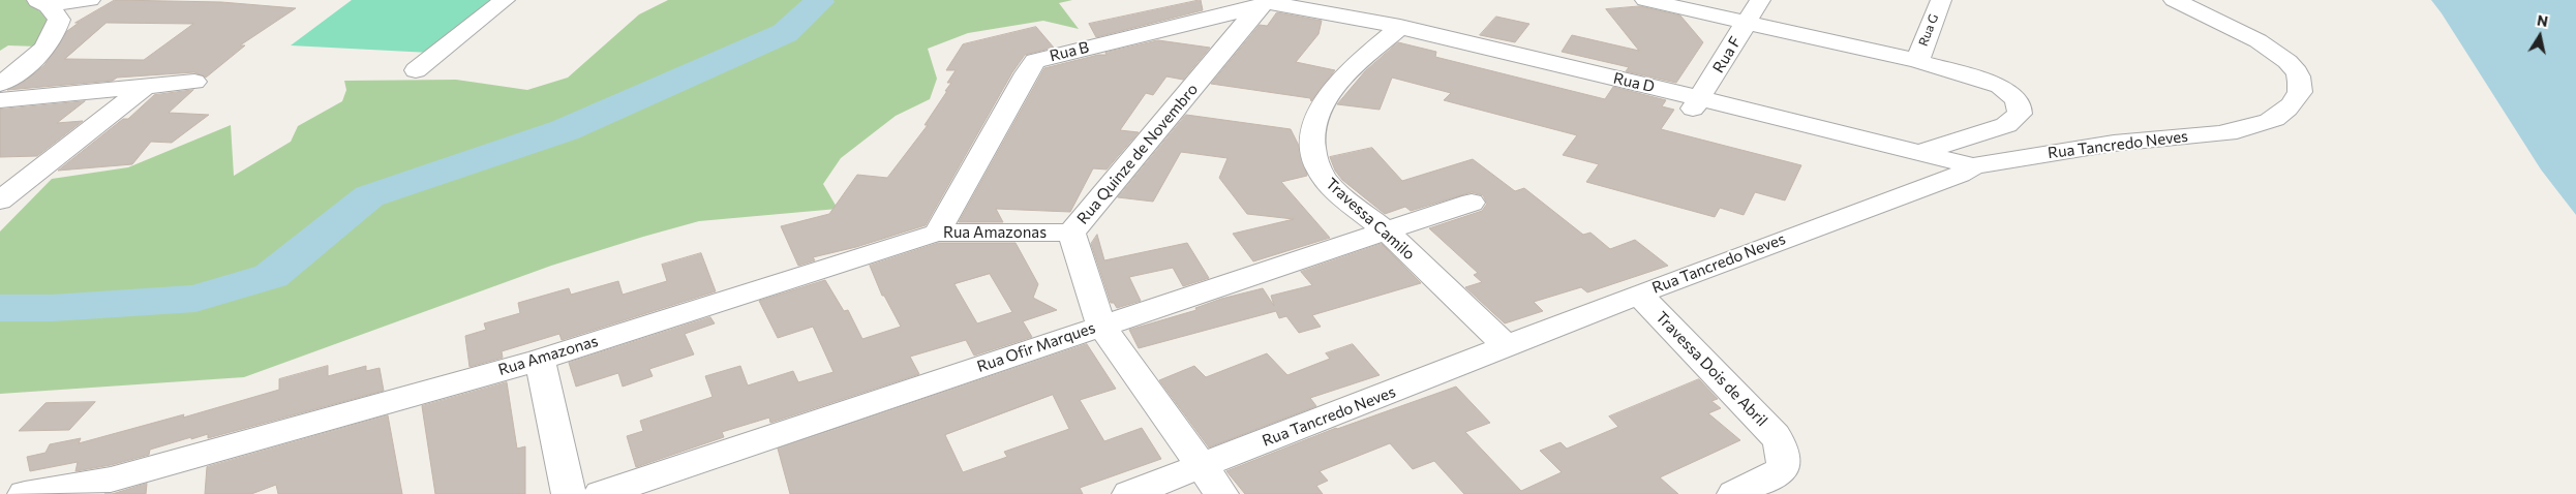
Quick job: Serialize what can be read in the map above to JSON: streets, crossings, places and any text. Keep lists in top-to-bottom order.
{
  "streets": {
    "street": [
      "Rua G",
      "Rua B",
      "Rua F",
      "Rua D",
      "Rua Tancredo Neves",
      "Rua Quinze de Novembro",
      "Travessa Camilo",
      "Rua Amazonas",
      "Rua Ofir Marques",
      "Travessa Dois de Abril"
    ]
  },
  "crossings": [
    ["Rua B", "Rua D"],
    ["Rua B", "Rua Quinze de Novembro"],
    ["Rua B", "Rua Amazonas"],
    ["Rua F", "Rua D"],
    ["Rua D", "Rua Tancredo Neves"],
    ["Rua D", "Rua Quinze de Novembro"],
    ["Rua D", "Travessa Camilo"],
    ["Rua Tancredo Neves", "Rua Quinze de Novembro"],
    ["Rua Tancredo Neves", "Travessa Camilo"],
    ["Rua Tancredo Neves", "Travessa Dois de Abril"],
    ["Rua Quinze de Novembro", "Rua Amazonas"],
    ["Rua Quinze de Novembro", "Rua Ofir Marques"],
    ["Travessa Camilo", "Rua Ofir Marques"]
  ],
  "north": "top"
}
